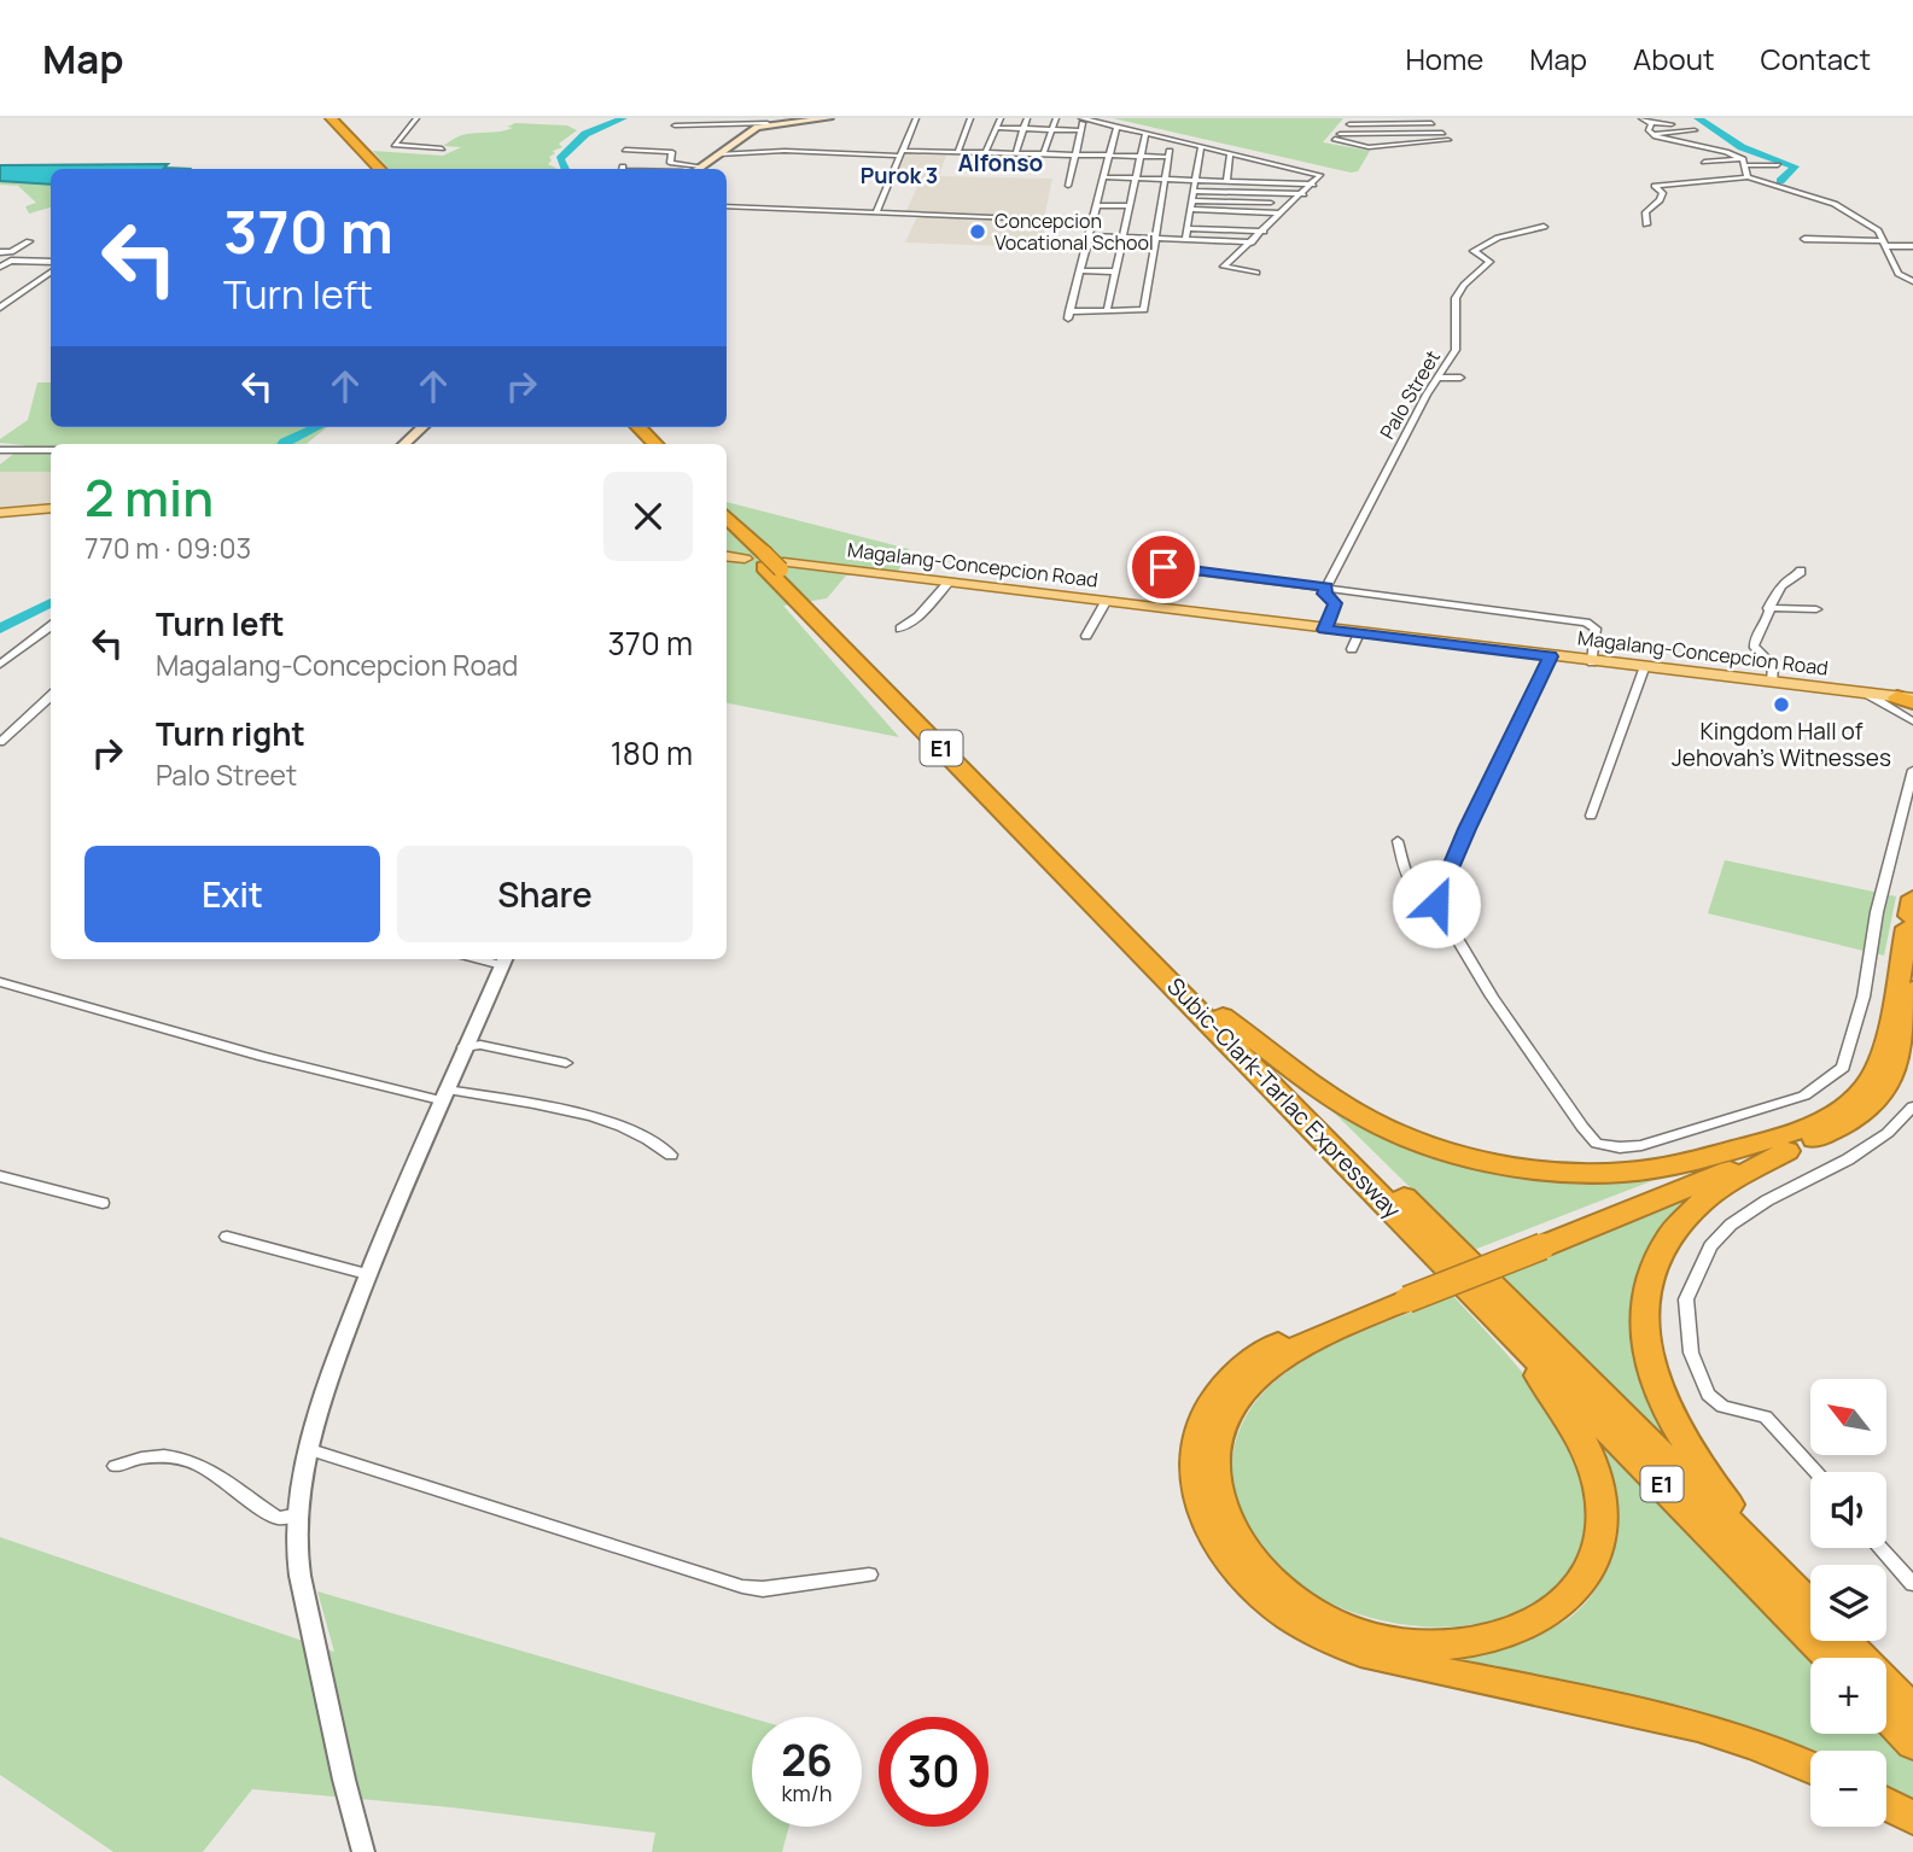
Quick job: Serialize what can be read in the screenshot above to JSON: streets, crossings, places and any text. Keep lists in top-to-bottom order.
{
  "streets": {
    "highway": ["E1", "Subic-Clark-Tarlac Expressway"],
    "main road": ["Magalang-Concepcion Road"],
    "street": ["Palo Street"]
  },
  "crossings": [
    ["Magalang-Concepcion Road", "Subic-Clark-Tarlac Expressway"]
  ],
  "districts": ["Alfonso", "Purok 3"],
  "places": ["Concepcion Vocational School", "Kingdom Hall of Jehovah's Witnesses"],
  "north": "top left",
  "page": {
    "header": "Map",
    "nav": [
      "Home",
      "Map",
      "About",
      "Contact"
    ],
    "turn": ["370 m", "Turn left"],
    "heading": ["2 min", "770 m · 09:03"],
    "list": [
      {
        "name": "Turn left",
        "note": "Magalang-Concepcion Road",
        "value": "370 m"
      },
      {
        "name": "Turn right",
        "note": "Palo Street",
        "value": "180 m"
      }
    ],
    "buttons": ["Exit", "Share"],
    "map_buttons": ["+", "−"],
    "speed": "26 km/h",
    "limit": "30"
  }
}
